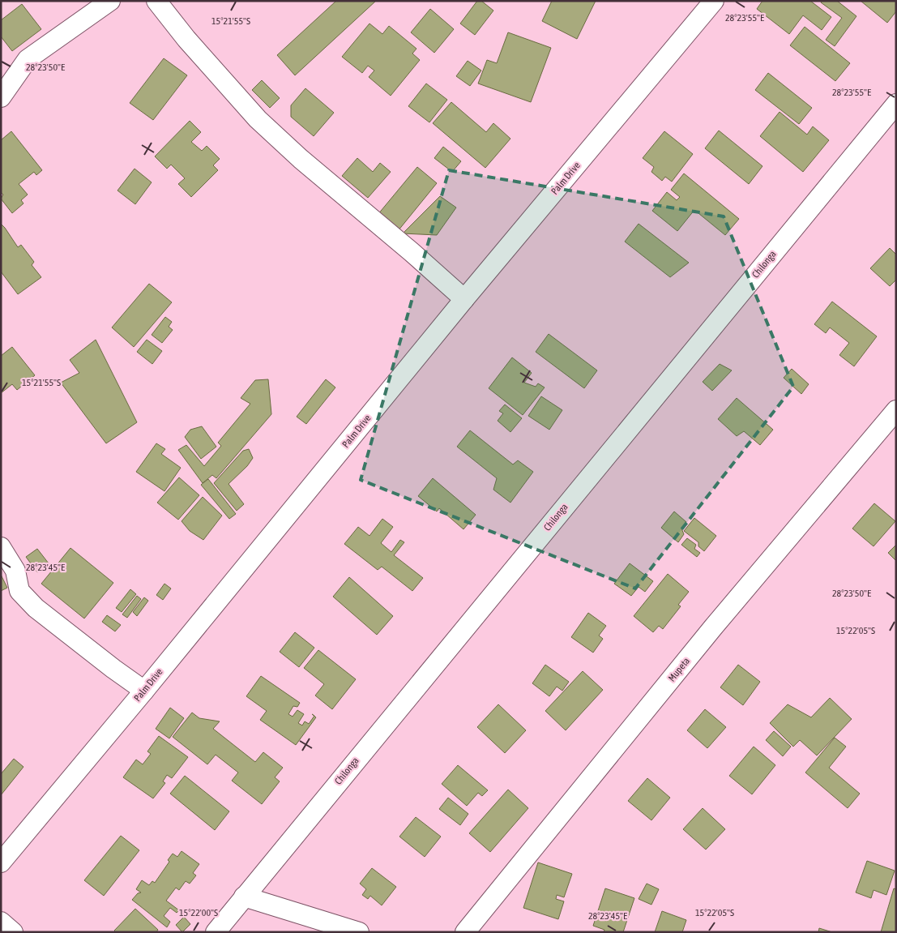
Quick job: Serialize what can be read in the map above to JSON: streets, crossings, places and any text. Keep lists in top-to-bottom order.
{
  "streets": {
    "street": ["Palm Drive", "Chilonga", "Mupeta"]
  },
  "coordinates": [
    "28°23'55\"E",
    "15°21'55\"S",
    "28°23'50\"E",
    "28°23'45\"E",
    "15°22'05\"S",
    "15°22'00\"S"
  ]
}
